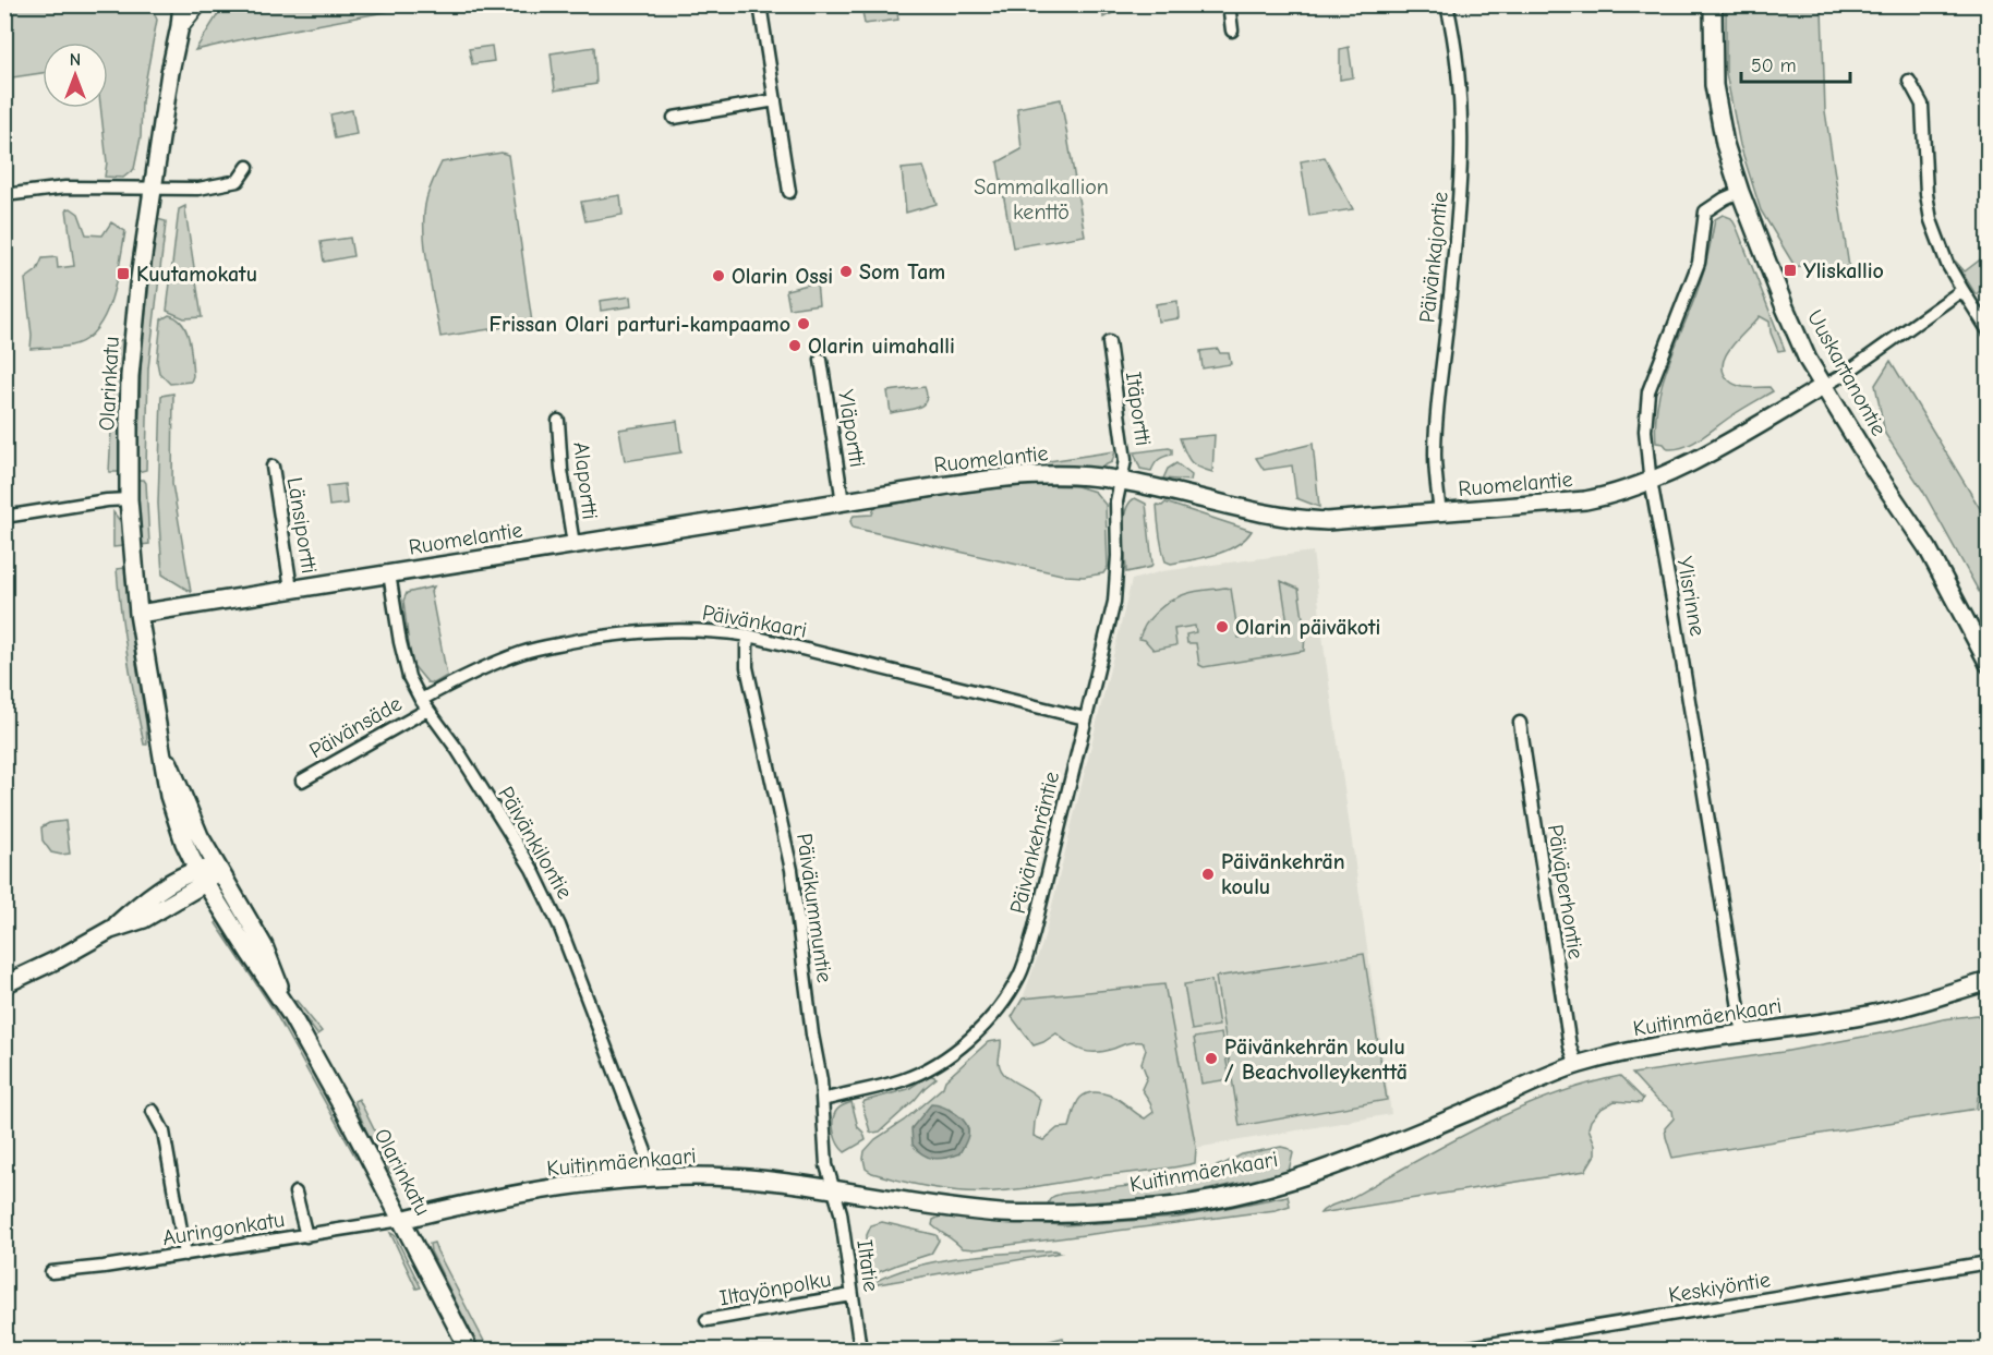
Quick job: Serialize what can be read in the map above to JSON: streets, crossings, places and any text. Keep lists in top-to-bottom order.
{
  "streets": {
    "street": [
      "Päivänkajontie",
      "Uuskartanontie",
      "Olarinkatu",
      "Itäportti",
      "Yläportti",
      "Ruomelantie",
      "Alaportti",
      "Länsiportti",
      "Ylisrinne",
      "Päivänkaari",
      "Päivänsäde",
      "Päivänkilontie",
      "Päivänkehräntie",
      "Päiväperhontie",
      "Päiväkummuntie",
      "Kuitinmäenkaari",
      "Auringonkatu",
      "Iltatie",
      "Keskiyöntie",
      "Iltayönpolku"
    ]
  },
  "crossings": [
    ["Päivänkajontie", "Ruomelantie"],
    ["Uuskartanontie", "Ruomelantie"],
    ["Uuskartanontie", "Ylisrinne"],
    ["Olarinkatu", "Ruomelantie"],
    ["Olarinkatu", "Kuitinmäenkaari"],
    ["Olarinkatu", "Auringonkatu"],
    ["Itäportti", "Ruomelantie"],
    ["Itäportti", "Päivänkehräntie"],
    ["Yläportti", "Ruomelantie"],
    ["Ruomelantie", "Alaportti"],
    ["Ruomelantie", "Länsiportti"],
    ["Ruomelantie", "Ylisrinne"],
    ["Ruomelantie", "Päivänkilontie"],
    ["Ruomelantie", "Päivänkehräntie"],
    ["Ylisrinne", "Kuitinmäenkaari"],
    ["Päivänkaari", "Päivänsäde"],
    ["Päivänkaari", "Päivänkilontie"],
    ["Päivänkaari", "Päivänkehräntie"],
    ["Päivänkaari", "Päiväkummuntie"],
    ["Päivänsäde", "Päivänkilontie"],
    ["Päivänkilontie", "Kuitinmäenkaari"],
    ["Päivänkehräntie", "Päiväkummuntie"],
    ["Päiväperhontie", "Kuitinmäenkaari"],
    ["Päiväkummuntie", "Kuitinmäenkaari"],
    ["Päiväkummuntie", "Iltatie"],
    ["Kuitinmäenkaari", "Auringonkatu"],
    ["Kuitinmäenkaari", "Iltatie"],
    ["Iltatie", "Iltayönpolku"]
  ],
  "parks": ["Sammalkallion kenttö"],
  "places": {
    "transit": ["Yliskallio", "Kuutamokatu"],
    "other": [
      "Som Tam",
      "Olarin Ossi",
      "Frissan Olari parturi-kampaamo",
      "Olarin uimahalli",
      "Olarin päiväkoti",
      "Päivänkehrän koulu",
      "Päivänkehrän koulu / Beachvolleykenttä"
    ]
  },
  "scale_bar": "50 m",
  "north": "top"
}
